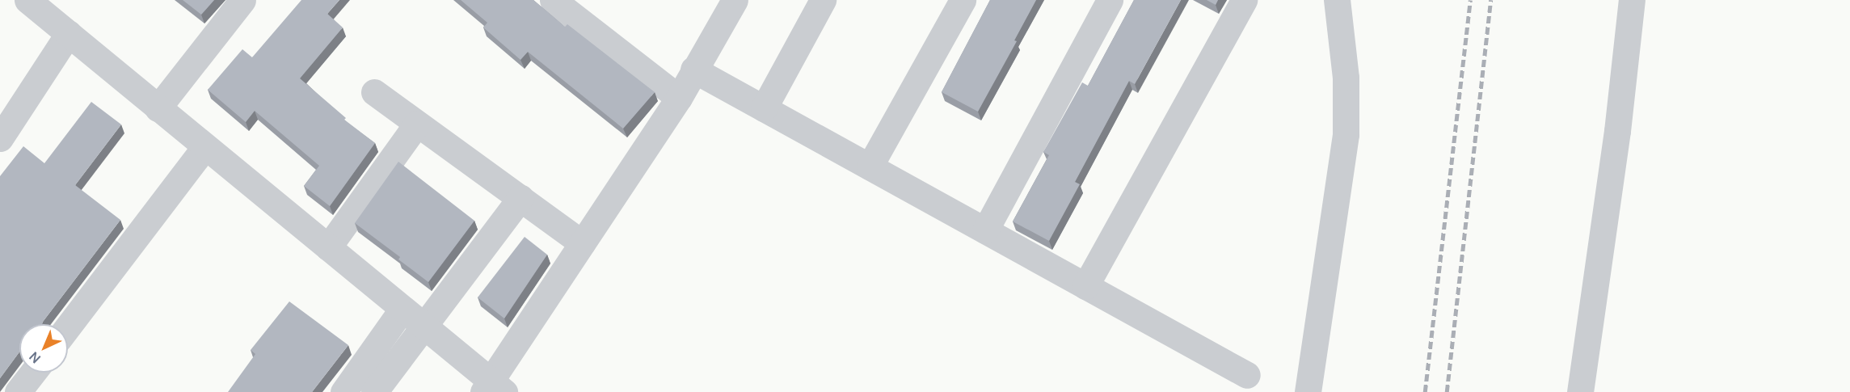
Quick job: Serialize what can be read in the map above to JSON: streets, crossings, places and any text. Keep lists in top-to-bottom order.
{
  "north": "bottom left"
}
